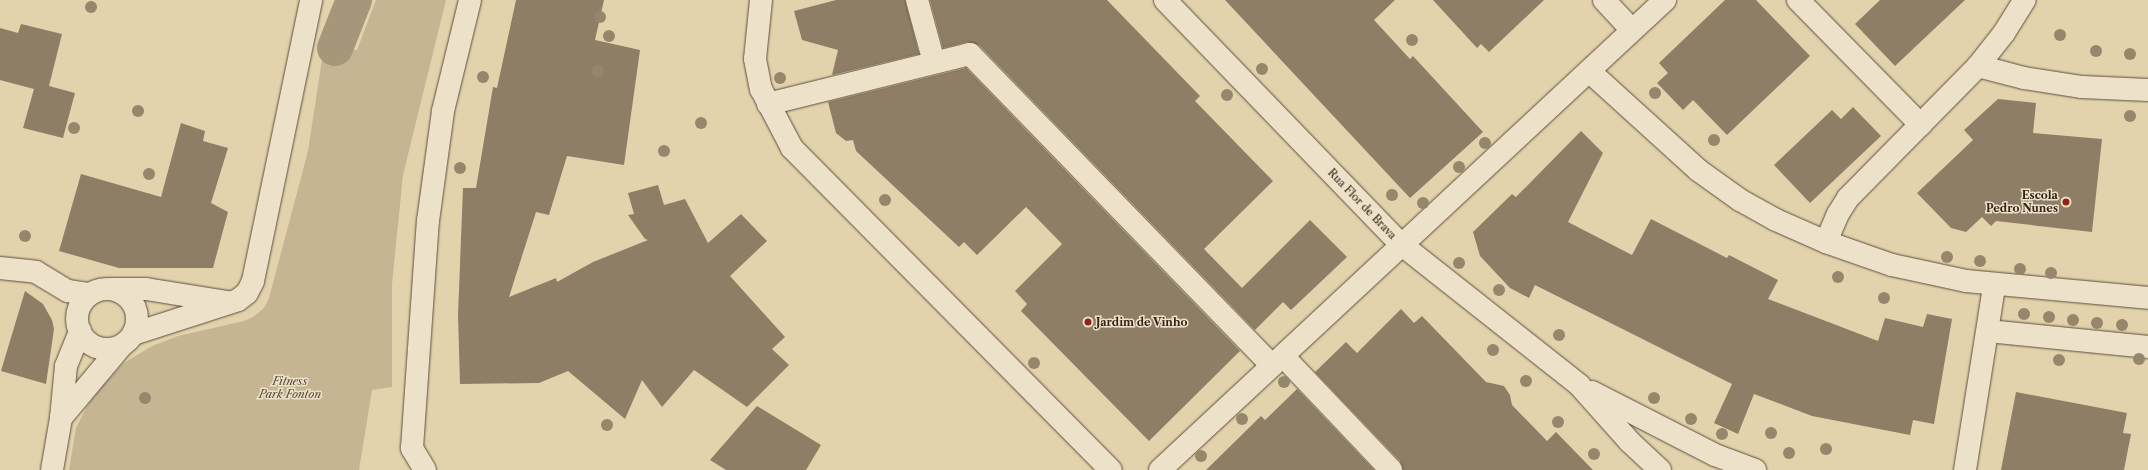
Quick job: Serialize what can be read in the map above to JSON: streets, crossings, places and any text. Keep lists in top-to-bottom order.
{
  "streets": {
    "street": ["Rua Flor de Brava"]
  },
  "parks": ["Fitness Park Fonton"],
  "places": ["Escola Pedro Nunes", "Jardim de Vinho"]
}
